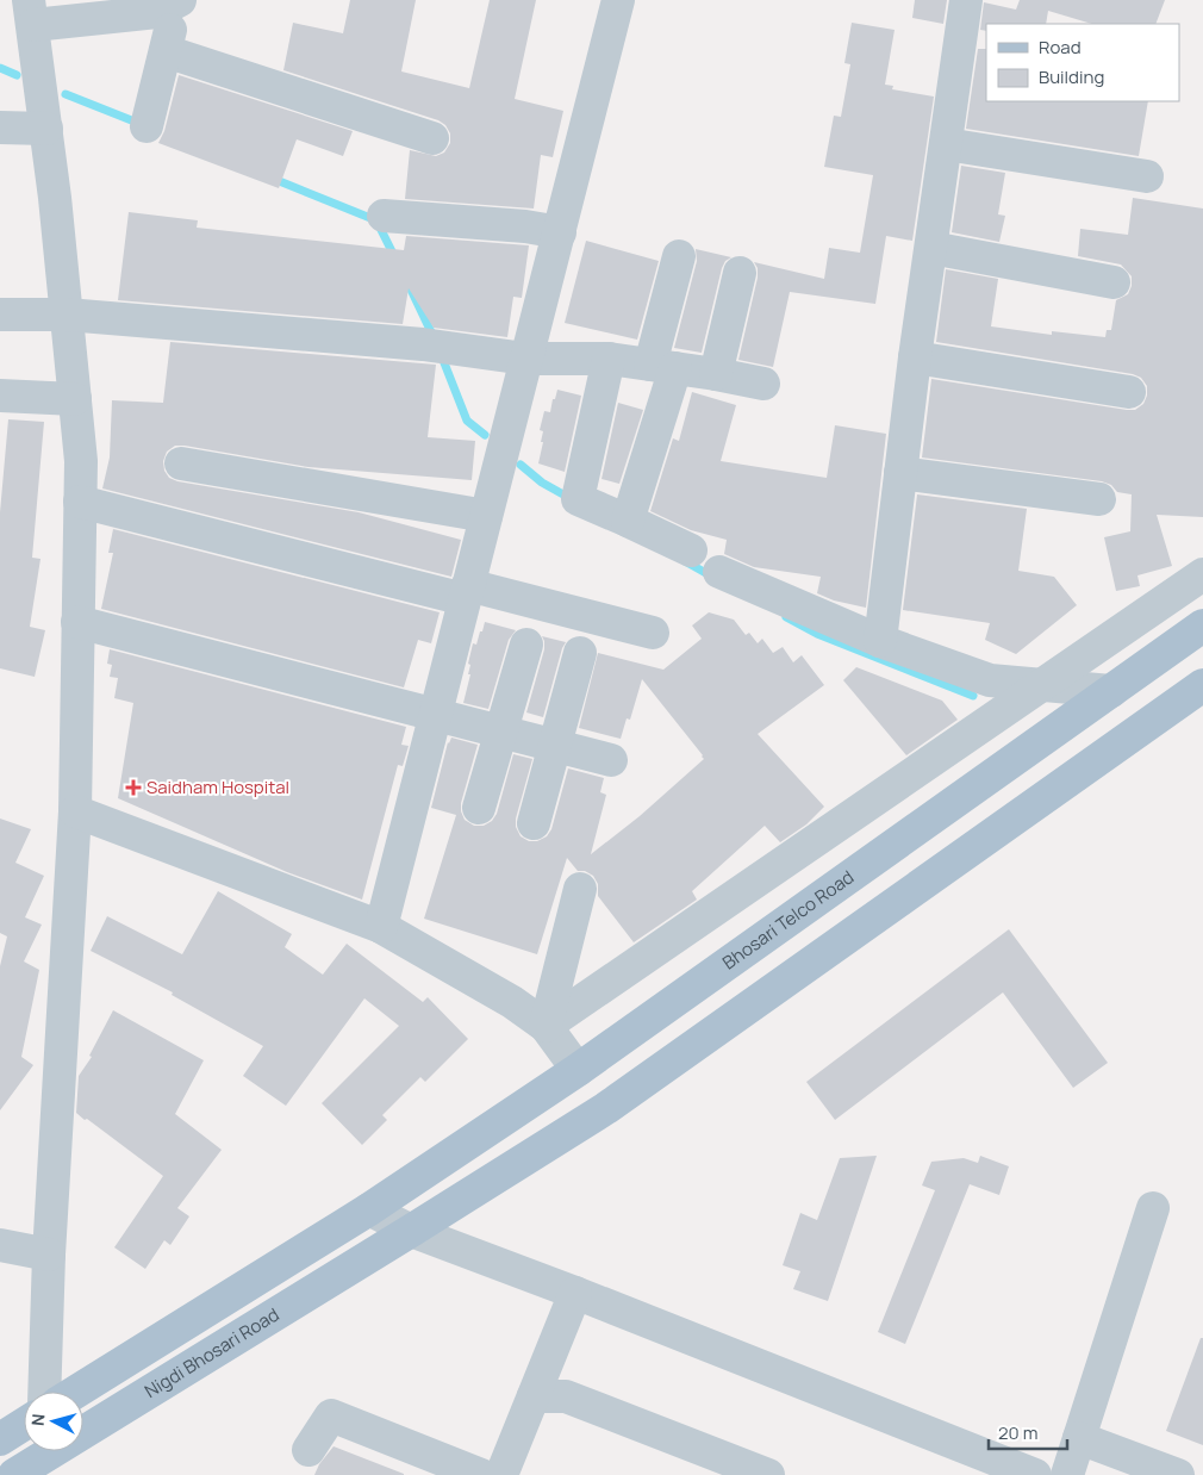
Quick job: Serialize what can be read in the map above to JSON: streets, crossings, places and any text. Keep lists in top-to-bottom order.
{
  "streets": {
    "main road": ["Bhosari Telco Road", "Nigdi Bhosari Road"]
  },
  "places": {
    "health": ["Saidham Hospital"]
  },
  "legend": ["Road", "Building"],
  "scale_bar": "20 m",
  "north": "left"
}
